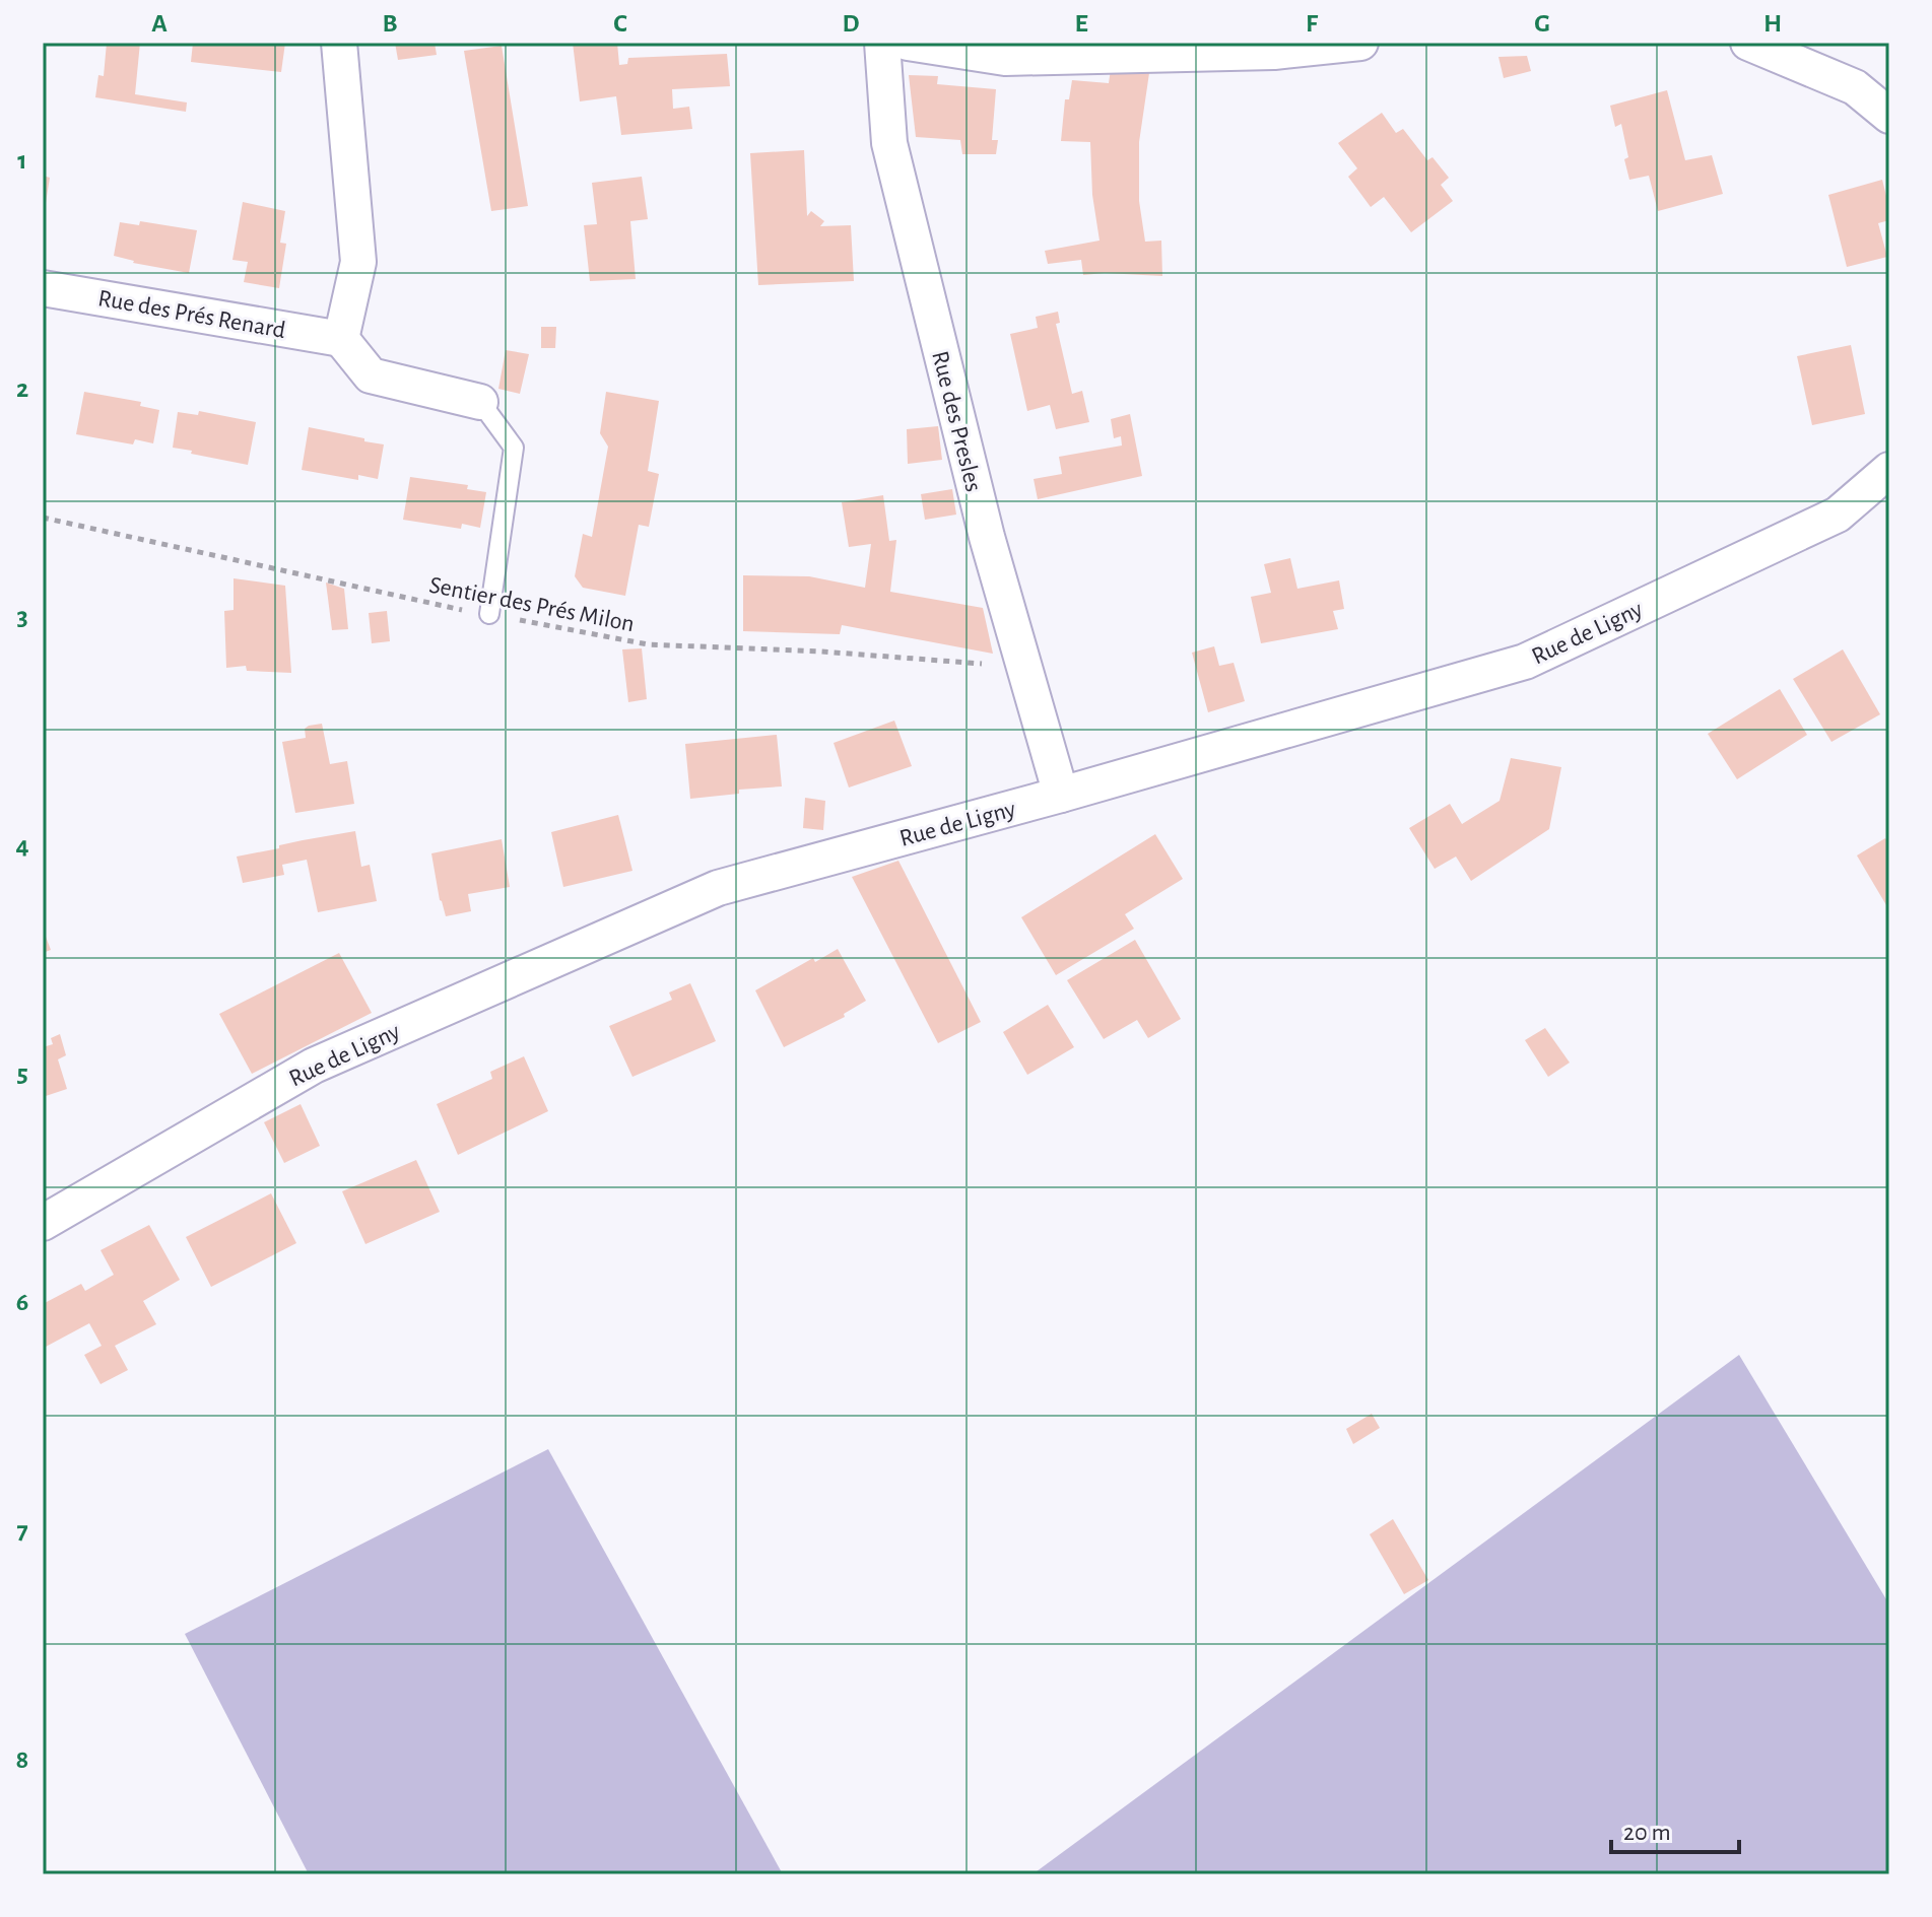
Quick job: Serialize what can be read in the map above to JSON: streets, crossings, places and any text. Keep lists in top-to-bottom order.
{
  "streets": {
    "street": ["Rue des Prés Renard", "Rue des Presles", "Rue de Ligny"],
    "path": ["Sentier des Prés Milon"]
  },
  "crossings": [
    ["Rue des Presles", "Sentier des Prés Milon"],
    ["Rue des Presles", "Rue de Ligny"]
  ],
  "scale_bar": "20 m",
  "grid": {
    "columns": [
      "A",
      "B",
      "C",
      "D",
      "E",
      "F",
      "G",
      "H"
    ],
    "rows": [
      "1",
      "2",
      "3",
      "4",
      "5",
      "6",
      "7",
      "8"
    ]
  }
}
